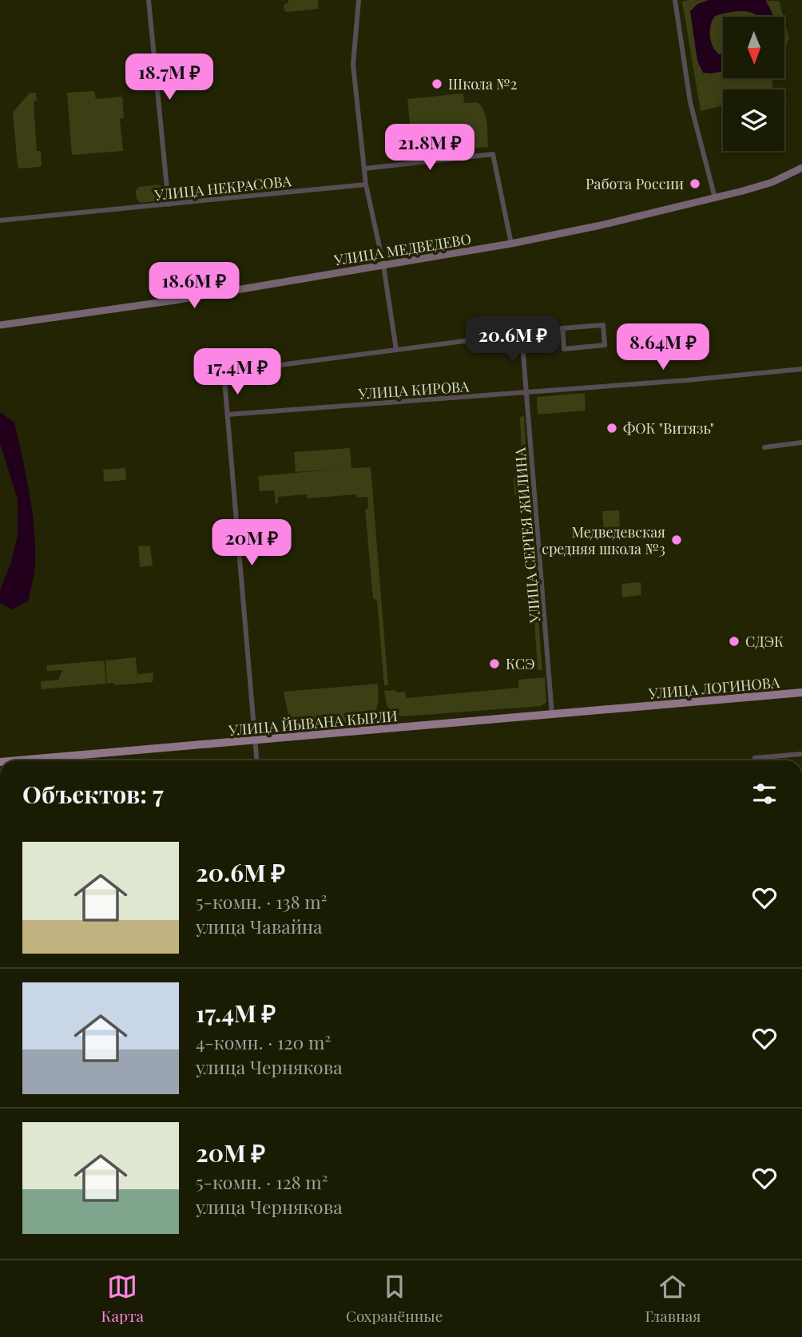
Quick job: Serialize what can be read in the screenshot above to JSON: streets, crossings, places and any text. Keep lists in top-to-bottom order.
{
  "streets": {
    "main road": ["УЛИЦА ЛОГИНОВА", "УЛИЦА ЙЫВАНА КЫРЛИ"],
    "street": [
      "УЛИЦА НЕКРАСОВА",
      "УЛИЦА МЕДВЕДЕВО",
      "УЛИЦА КИРОВА",
      "УЛИЦА СЕРГЕЯ ЖИЛИНА"
    ]
  },
  "crossings": [
    ["УЛИЦА КИРОВА", "УЛИЦА СЕРГЕЯ ЖИЛИНА"],
    ["УЛИЦА СЕРГЕЯ ЖИЛИНА", "УЛИЦА ЙЫВАНА КЫРЛИ"],
    ["УЛИЦА ЛОГИНОВА", "УЛИЦА ЙЫВАНА КЫРЛИ"]
  ],
  "places": [
    "Школа №2",
    "Работа России",
    "ФОК \"Витязь\"",
    "Медведевская средняя школа №3",
    "СДЭК",
    "КСЭ"
  ],
  "north": "bottom",
  "page": {
    "price": [
      "18.7M ₽",
      "21.8M ₽",
      "18.6M ₽",
      "20.6M ₽",
      "8.64M ₽",
      "17.4M ₽",
      "20M ₽"
    ],
    "heading": "Объектов: 7",
    "list": [
      {
        "name": "20.6M ₽",
        "note": "5-комн. · 138 m² · улица Чавайна"
      },
      {
        "name": "17.4M ₽",
        "note": "4-комн. · 120 m² · улица Чернякова"
      },
      {
        "name": "20M ₽",
        "note": "5-комн. · 128 m² · улица Чернякова"
      }
    ],
    "tabs": ["Карта", "Сохранённые", "Главная"]
  }
}
